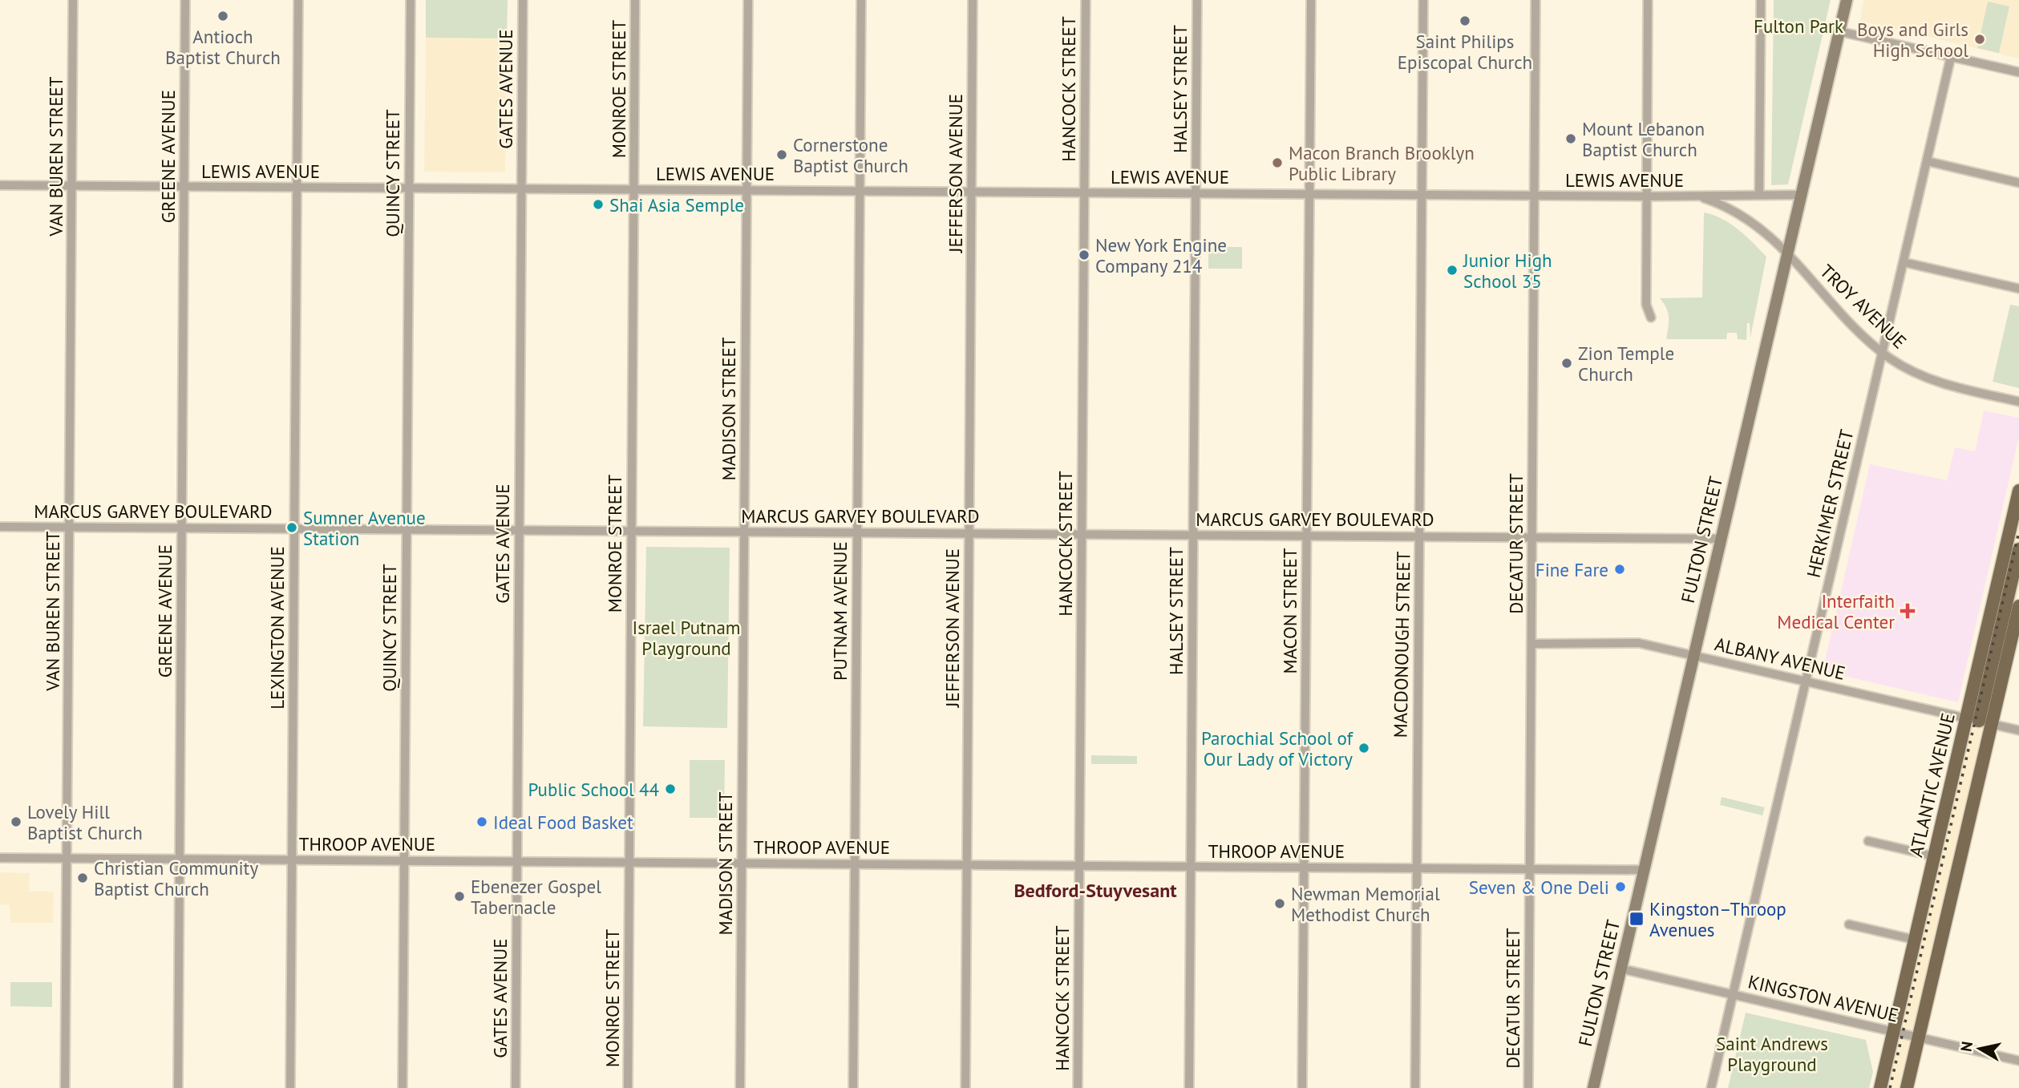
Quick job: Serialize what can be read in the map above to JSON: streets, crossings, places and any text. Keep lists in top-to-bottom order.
{
  "streets": {
    "main road": ["FULTON STREET", "ATLANTIC AVENUE"],
    "street": [
      "GATES AVENUE",
      "MONROE STREET",
      "HANCOCK STREET",
      "HALSEY STREET",
      "VAN BUREN STREET",
      "GREENE AVENUE",
      "LEWIS AVENUE",
      "QUINCY STREET",
      "JEFFERSON AVENUE",
      "TROY AVENUE",
      "MADISON STREET",
      "HERKIMER STREET",
      "MARCUS GARVEY BOULEVARD",
      "DECATUR STREET",
      "PUTNAM AVENUE",
      "MACON STREET",
      "LEXINGTON AVENUE",
      "MACDONOUGH STREET",
      "ALBANY AVENUE",
      "THROOP AVENUE",
      "KINGSTON AVENUE"
    ]
  },
  "crossings": [
    ["GATES AVENUE", "LEWIS AVENUE"],
    ["GATES AVENUE", "MARCUS GARVEY BOULEVARD"],
    ["GATES AVENUE", "THROOP AVENUE"],
    ["MONROE STREET", "LEWIS AVENUE"],
    ["MONROE STREET", "MARCUS GARVEY BOULEVARD"],
    ["MONROE STREET", "THROOP AVENUE"],
    ["HANCOCK STREET", "LEWIS AVENUE"],
    ["HANCOCK STREET", "MARCUS GARVEY BOULEVARD"],
    ["HANCOCK STREET", "THROOP AVENUE"],
    ["HALSEY STREET", "LEWIS AVENUE"],
    ["HALSEY STREET", "MARCUS GARVEY BOULEVARD"],
    ["HALSEY STREET", "THROOP AVENUE"],
    ["VAN BUREN STREET", "LEWIS AVENUE"],
    ["VAN BUREN STREET", "MARCUS GARVEY BOULEVARD"],
    ["VAN BUREN STREET", "THROOP AVENUE"],
    ["GREENE AVENUE", "LEWIS AVENUE"],
    ["GREENE AVENUE", "MARCUS GARVEY BOULEVARD"],
    ["GREENE AVENUE", "THROOP AVENUE"],
    ["LEWIS AVENUE", "QUINCY STREET"],
    ["LEWIS AVENUE", "JEFFERSON AVENUE"],
    ["LEWIS AVENUE", "TROY AVENUE"],
    ["LEWIS AVENUE", "MADISON STREET"],
    ["LEWIS AVENUE", "FULTON STREET"],
    ["LEWIS AVENUE", "DECATUR STREET"],
    ["LEWIS AVENUE", "PUTNAM AVENUE"],
    ["LEWIS AVENUE", "MACON STREET"],
    ["LEWIS AVENUE", "LEXINGTON AVENUE"],
    ["LEWIS AVENUE", "MACDONOUGH STREET"],
    ["QUINCY STREET", "MARCUS GARVEY BOULEVARD"],
    ["QUINCY STREET", "THROOP AVENUE"],
    ["JEFFERSON AVENUE", "MARCUS GARVEY BOULEVARD"],
    ["JEFFERSON AVENUE", "THROOP AVENUE"],
    ["TROY AVENUE", "HERKIMER STREET"],
    ["TROY AVENUE", "FULTON STREET"],
    ["MADISON STREET", "MARCUS GARVEY BOULEVARD"],
    ["MADISON STREET", "THROOP AVENUE"],
    ["HERKIMER STREET", "ALBANY AVENUE"],
    ["HERKIMER STREET", "KINGSTON AVENUE"],
    ["MARCUS GARVEY BOULEVARD", "FULTON STREET"],
    ["MARCUS GARVEY BOULEVARD", "DECATUR STREET"],
    ["MARCUS GARVEY BOULEVARD", "PUTNAM AVENUE"],
    ["MARCUS GARVEY BOULEVARD", "MACON STREET"],
    ["MARCUS GARVEY BOULEVARD", "LEXINGTON AVENUE"],
    ["MARCUS GARVEY BOULEVARD", "MACDONOUGH STREET"],
    ["FULTON STREET", "ALBANY AVENUE"],
    ["FULTON STREET", "THROOP AVENUE"],
    ["FULTON STREET", "KINGSTON AVENUE"],
    ["DECATUR STREET", "ALBANY AVENUE"],
    ["DECATUR STREET", "THROOP AVENUE"],
    ["PUTNAM AVENUE", "THROOP AVENUE"],
    ["MACON STREET", "THROOP AVENUE"],
    ["LEXINGTON AVENUE", "THROOP AVENUE"],
    ["MACDONOUGH STREET", "THROOP AVENUE"],
    ["ALBANY AVENUE", "ATLANTIC AVENUE"],
    ["ATLANTIC AVENUE", "KINGSTON AVENUE"]
  ],
  "districts": ["Bedford-Stuyvesant"],
  "parks": ["Fulton Park", "Israel Putnam Playground", "Saint Andrews Playground"],
  "places": {
    "other": [
      "Antioch Baptist Church",
      "Saint Philips Episcopal Church",
      "Boys and Girls High School",
      "Mount Lebanon Baptist Church",
      "Cornerstone Baptist Church",
      "Macon Branch Brooklyn Public Library",
      "Shai Asia Semple",
      "New York Engine Company 214",
      "Junior High School 35",
      "Zion Temple Church",
      "Sumner Avenue Station",
      "Fine Fare",
      "Parochial School of Our Lady of Victory",
      "Public School 44",
      "Lovely Hill Baptist Church",
      "Ideal Food Basket",
      "Christian Community Baptist Church",
      "Seven & One Deli",
      "Ebenezer Gospel Tabernacle",
      "Newman Memorial Methodist Church"
    ],
    "health": ["Interfaith Medical Center"],
    "transit": ["Kingston–Throop Avenues"]
  },
  "north": "left"
}
